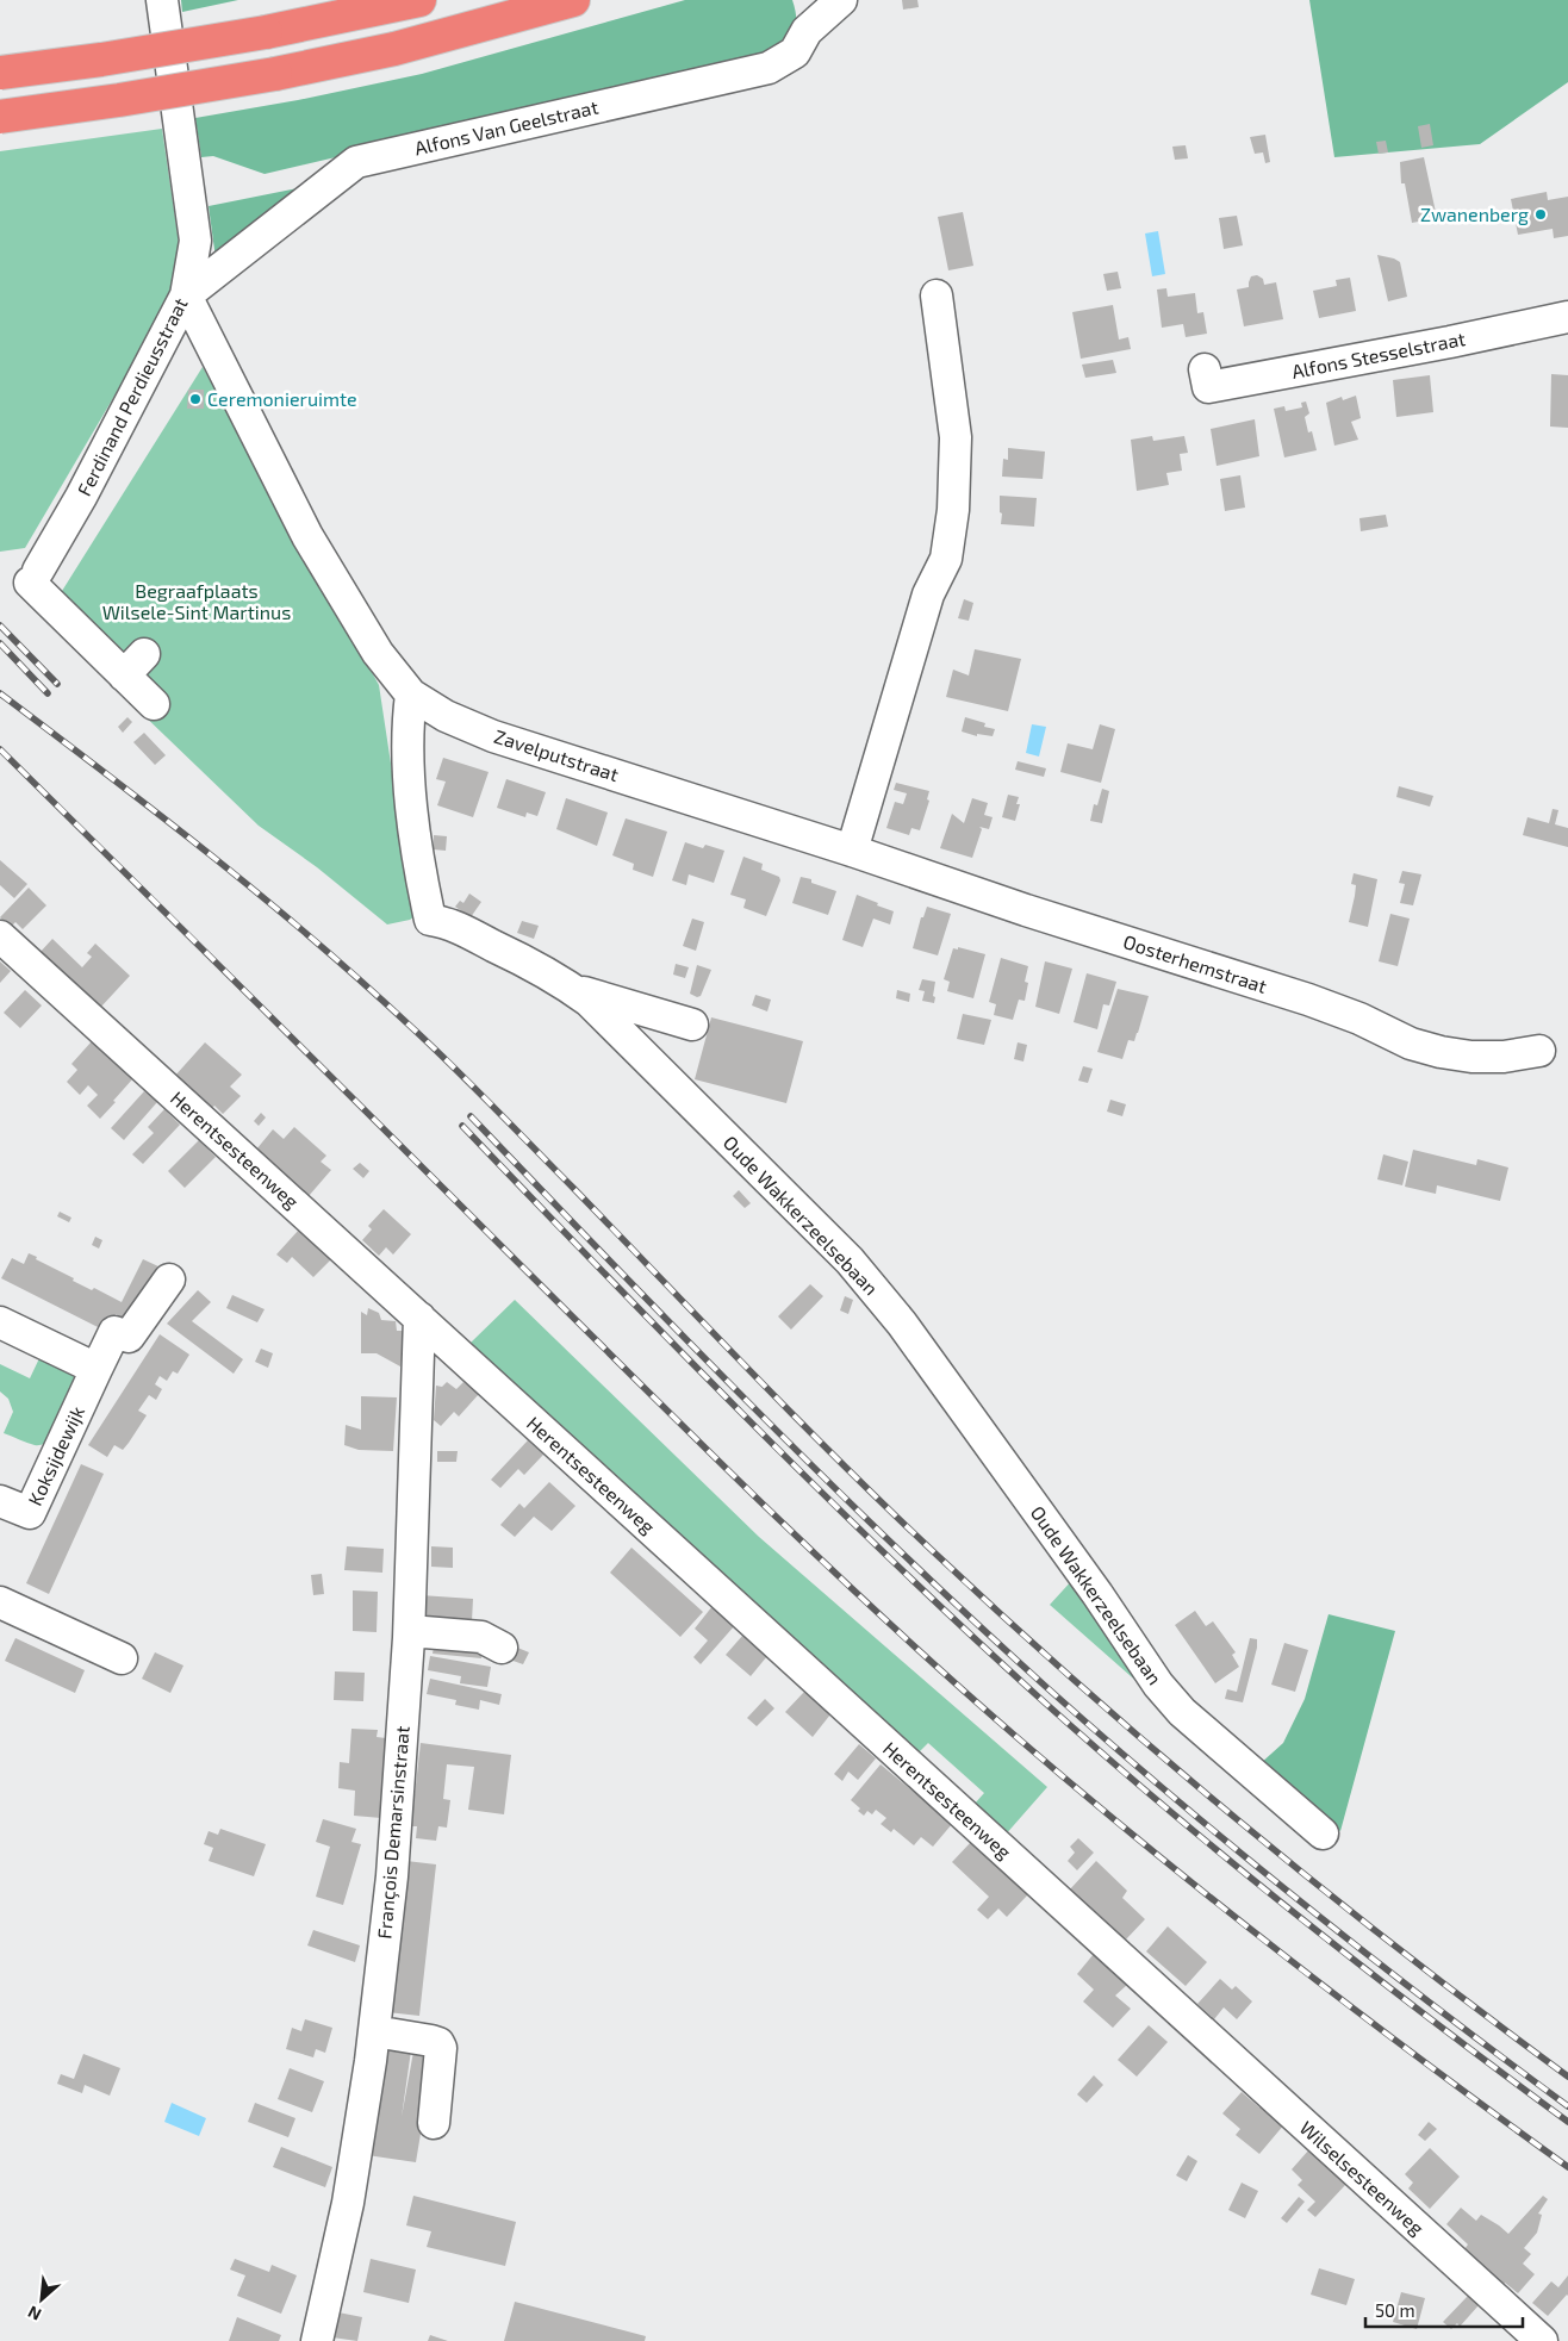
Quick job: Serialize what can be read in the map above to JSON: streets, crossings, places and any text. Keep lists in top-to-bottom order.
{
  "streets": {
    "street": [
      "Alfons Van Geelstraat",
      "Alfons Stesselstraat",
      "Ferdinand Perdieusstraat",
      "Zavelputstraat",
      "Oosterhemstraat",
      "Herentsesteenweg",
      "Oude Wakkerzeelsebaan",
      "Koksijdewijk",
      "François Demarsinstraat",
      "Wilselsesteenweg"
    ]
  },
  "crossings": [
    ["Alfons Van Geelstraat", "Ferdinand Perdieusstraat"],
    ["Alfons Van Geelstraat", "Zavelputstraat"],
    ["Ferdinand Perdieusstraat", "Zavelputstraat"],
    ["Zavelputstraat", "Oosterhemstraat"],
    ["Zavelputstraat", "Oude Wakkerzeelsebaan"],
    ["Herentsesteenweg", "François Demarsinstraat"],
    ["Herentsesteenweg", "Wilselsesteenweg"]
  ],
  "parks": ["Begraafplaats Wilsele-Sint Martinus"],
  "places": ["Zwanenberg", "Ceremonieruimte"],
  "scale_bar": "50 m",
  "north": "bottom left"
}
